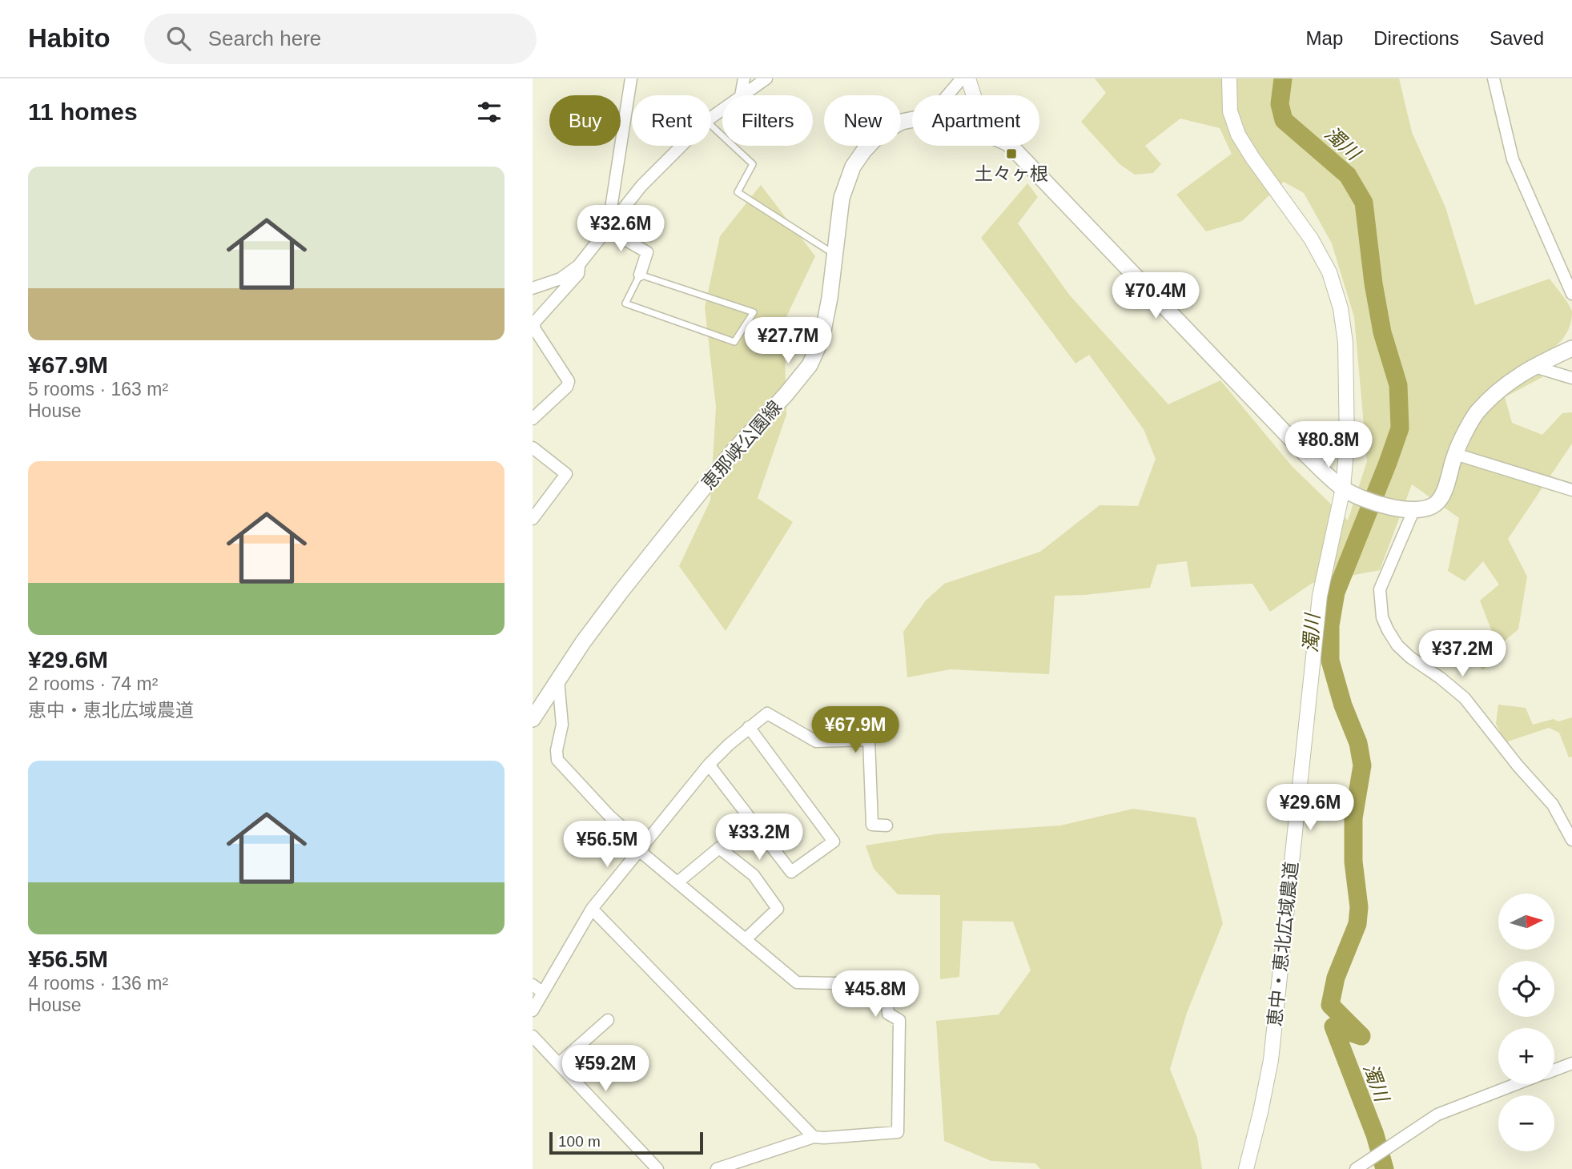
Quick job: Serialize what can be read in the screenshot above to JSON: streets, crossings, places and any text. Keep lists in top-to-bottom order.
{
  "streets": {
    "main road": ["恵那峡公園線"],
    "street": ["恵中・恵北広域農道"]
  },
  "crossings": [
    ["恵那峡公園線", "恵中・恵北広域農道"]
  ],
  "water": ["濁川"],
  "places": {
    "transit": ["土々ヶ根"]
  },
  "scale_bar": "100 m",
  "north": "right",
  "page": {
    "header": "Habito",
    "search": "Search here",
    "nav": ["Map", "Directions", "Saved"],
    "heading": "11 homes",
    "chip": [
      "Buy",
      "Rent",
      "Filters",
      "New",
      "Apartment"
    ],
    "list": [
      {
        "name": "¥67.9M",
        "note": "5 rooms · 163 m² · House"
      },
      {
        "name": "¥29.6M",
        "note": "2 rooms · 74 m² · 恵中・恵北広域農道"
      },
      {
        "name": "¥56.5M",
        "note": "4 rooms · 136 m² · House"
      }
    ],
    "price": [
      "¥32.6M",
      "¥70.4M",
      "¥27.7M",
      "¥80.8M",
      "¥37.2M",
      "¥67.9M",
      "¥29.6M",
      "¥33.2M",
      "¥56.5M",
      "¥45.8M",
      "¥59.2M"
    ],
    "map_buttons": ["+", "−"],
    "scale": "100 m"
  }
}
